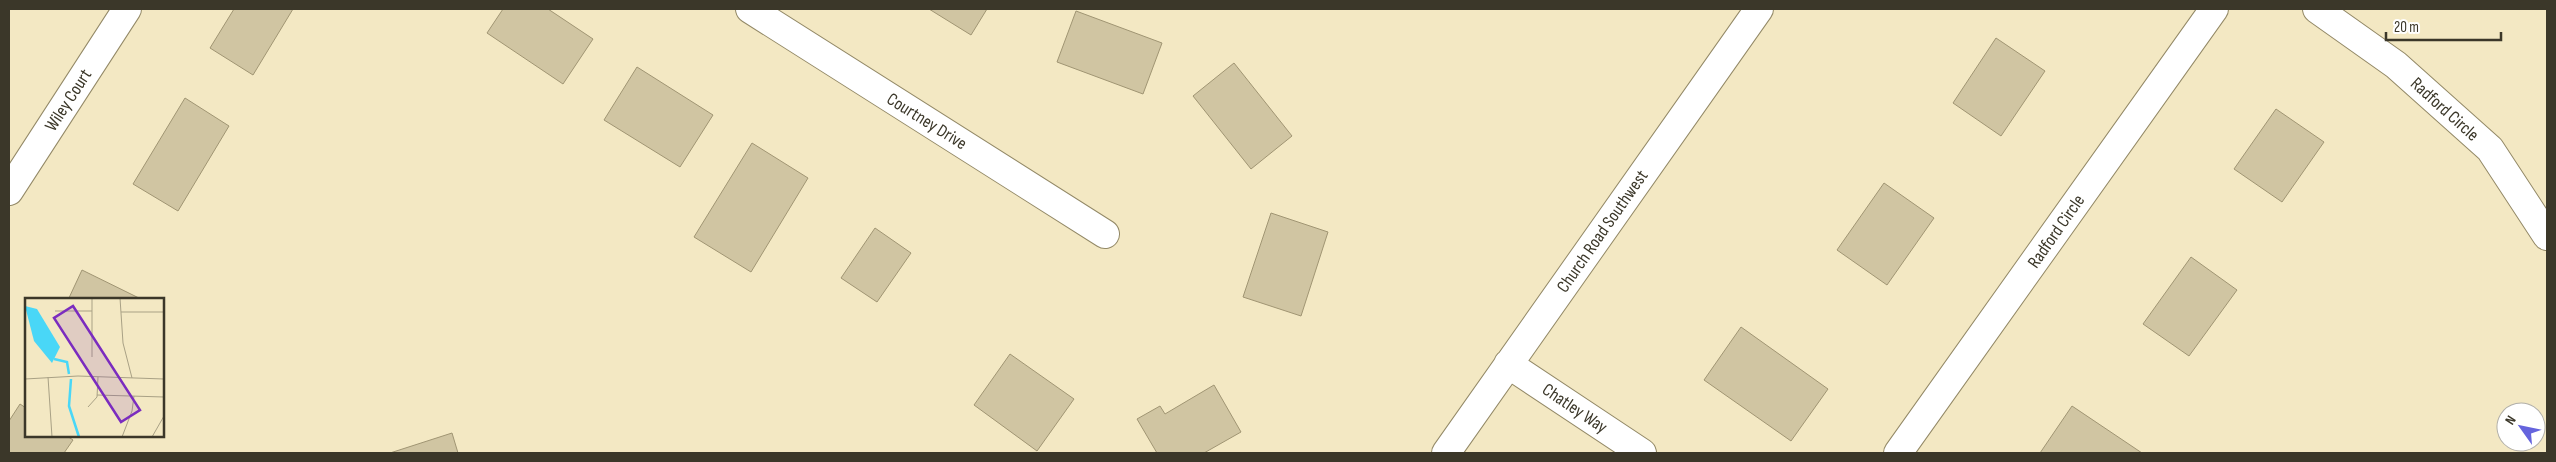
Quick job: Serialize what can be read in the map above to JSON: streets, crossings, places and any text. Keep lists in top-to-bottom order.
{
  "streets": {
    "street": [
      "Wiley Court",
      "Radford Circle",
      "Courtney Drive",
      "Church Road Southwest",
      "Chatley Way"
    ]
  },
  "crossings": [
    ["Church Road Southwest", "Chatley Way"]
  ],
  "scale_bar": "20 m",
  "north": "top left"
}
